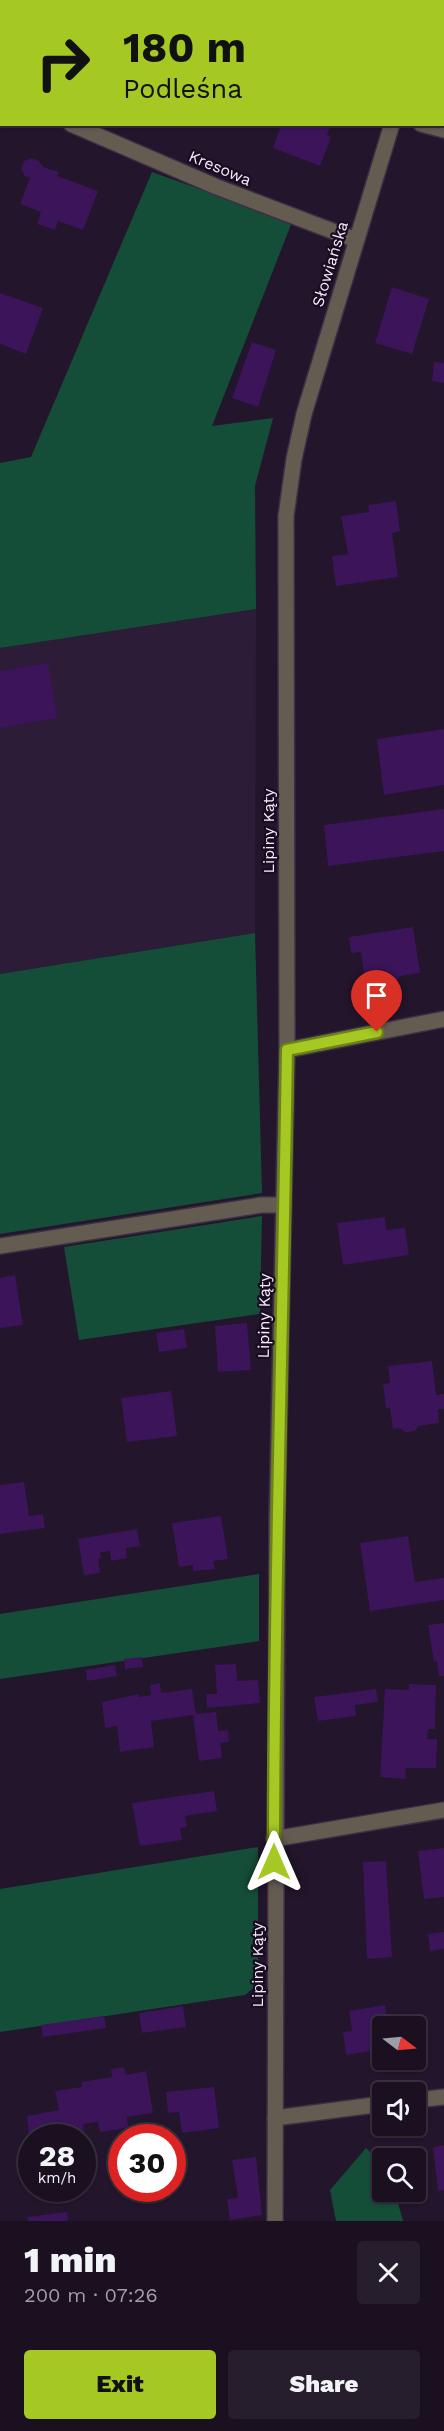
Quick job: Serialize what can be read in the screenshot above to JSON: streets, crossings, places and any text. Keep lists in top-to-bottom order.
{
  "streets": {
    "street": ["Kresowa", "Słowiańska", "Lipiny Kąty"]
  },
  "crossings": [
    ["Kresowa", "Słowiańska"],
    ["Słowiańska", "Lipiny Kąty"]
  ],
  "north": "right",
  "page": {
    "turn": ["180 m", "Podleśna"],
    "speed": "28 km/h",
    "limit": "30",
    "heading": ["1 min", "200 m · 07:26"],
    "buttons": ["Exit", "Share"]
  }
}
